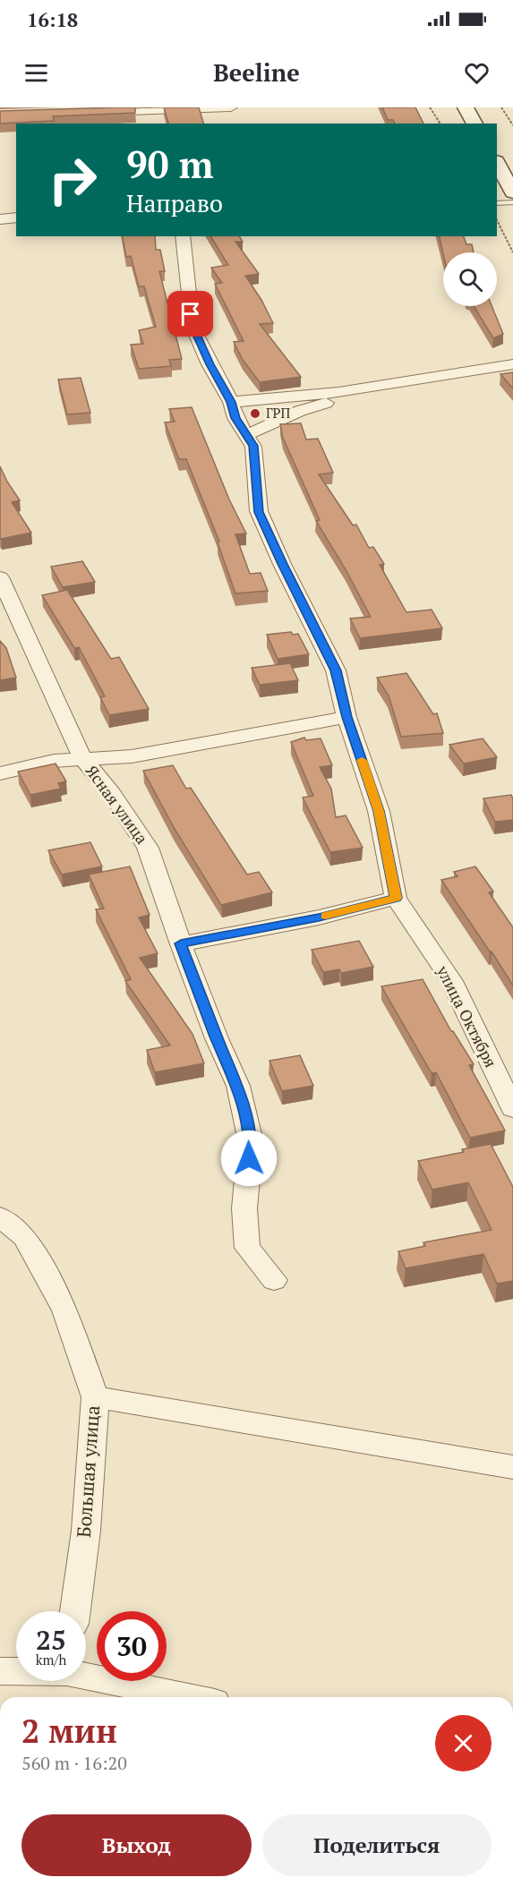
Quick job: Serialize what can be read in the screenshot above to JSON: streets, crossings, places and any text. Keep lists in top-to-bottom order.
{
  "streets": {
    "street": ["Ясная улица", "улица Октября", "Большая улица"]
  },
  "places": ["ГРП"],
  "page": {
    "status": "16:18",
    "header": "Beeline",
    "turn": ["90 m", "Направо"],
    "speed": "25 km/h",
    "limit": "30",
    "heading": ["2 мин", "560 m · 16:20"],
    "buttons": ["Выход", "Поделиться"]
  }
}
